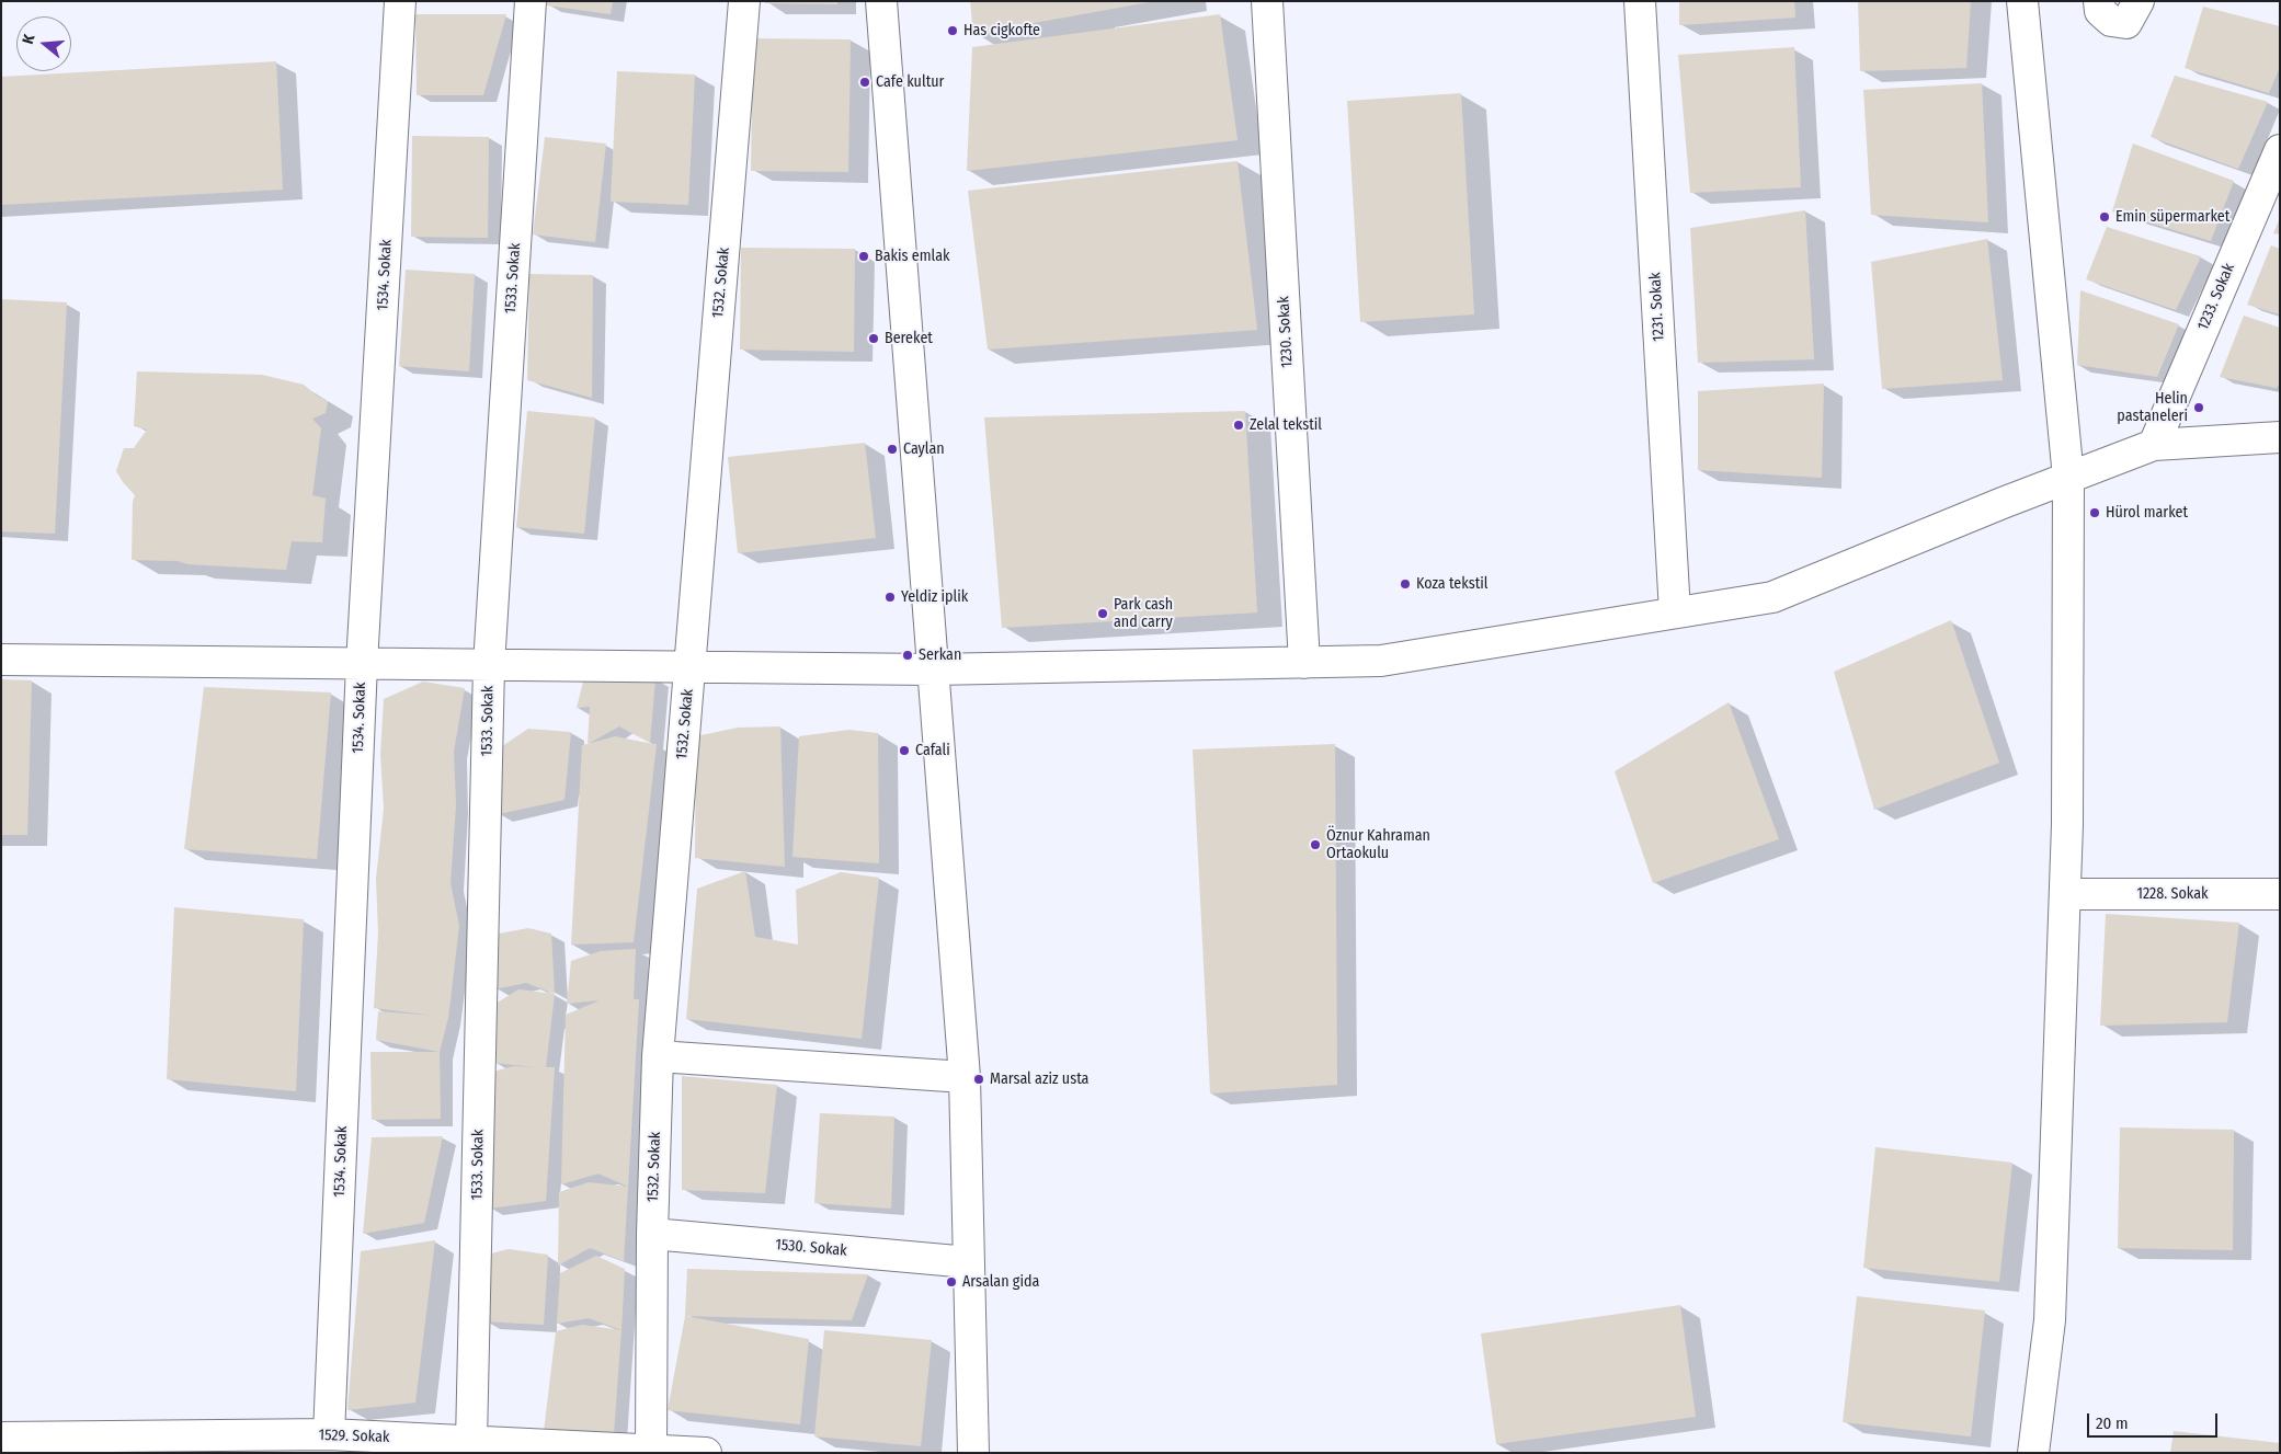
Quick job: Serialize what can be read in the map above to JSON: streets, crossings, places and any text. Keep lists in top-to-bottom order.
{
  "streets": {
    "street": [
      "1534. Sokak",
      "1533. Sokak",
      "1532. Sokak",
      "1233. Sokak",
      "1231. Sokak",
      "1230. Sokak",
      "1228. Sokak",
      "1530. Sokak",
      "1529. Sokak"
    ]
  },
  "crossings": [
    ["1534. Sokak", "1529. Sokak"],
    ["1533. Sokak", "1529. Sokak"],
    ["1532. Sokak", "1530. Sokak"],
    ["1532. Sokak", "1529. Sokak"]
  ],
  "places": [
    "Has cigkofte",
    "Cafe kultur",
    "Emin süpermarket",
    "Bakis emlak",
    "Bereket",
    "Helin pastaneleri",
    "Zelal tekstil",
    "Caylan",
    "Hürol market",
    "Koza tekstil",
    "Yeldiz iplik",
    "Park cash and carry",
    "Serkan",
    "Cafali",
    "Öznur Kahraman Ortaokulu",
    "Marsal aziz usta",
    "Arsalan gida"
  ],
  "scale_bar": "20 m",
  "north": "left"
}
